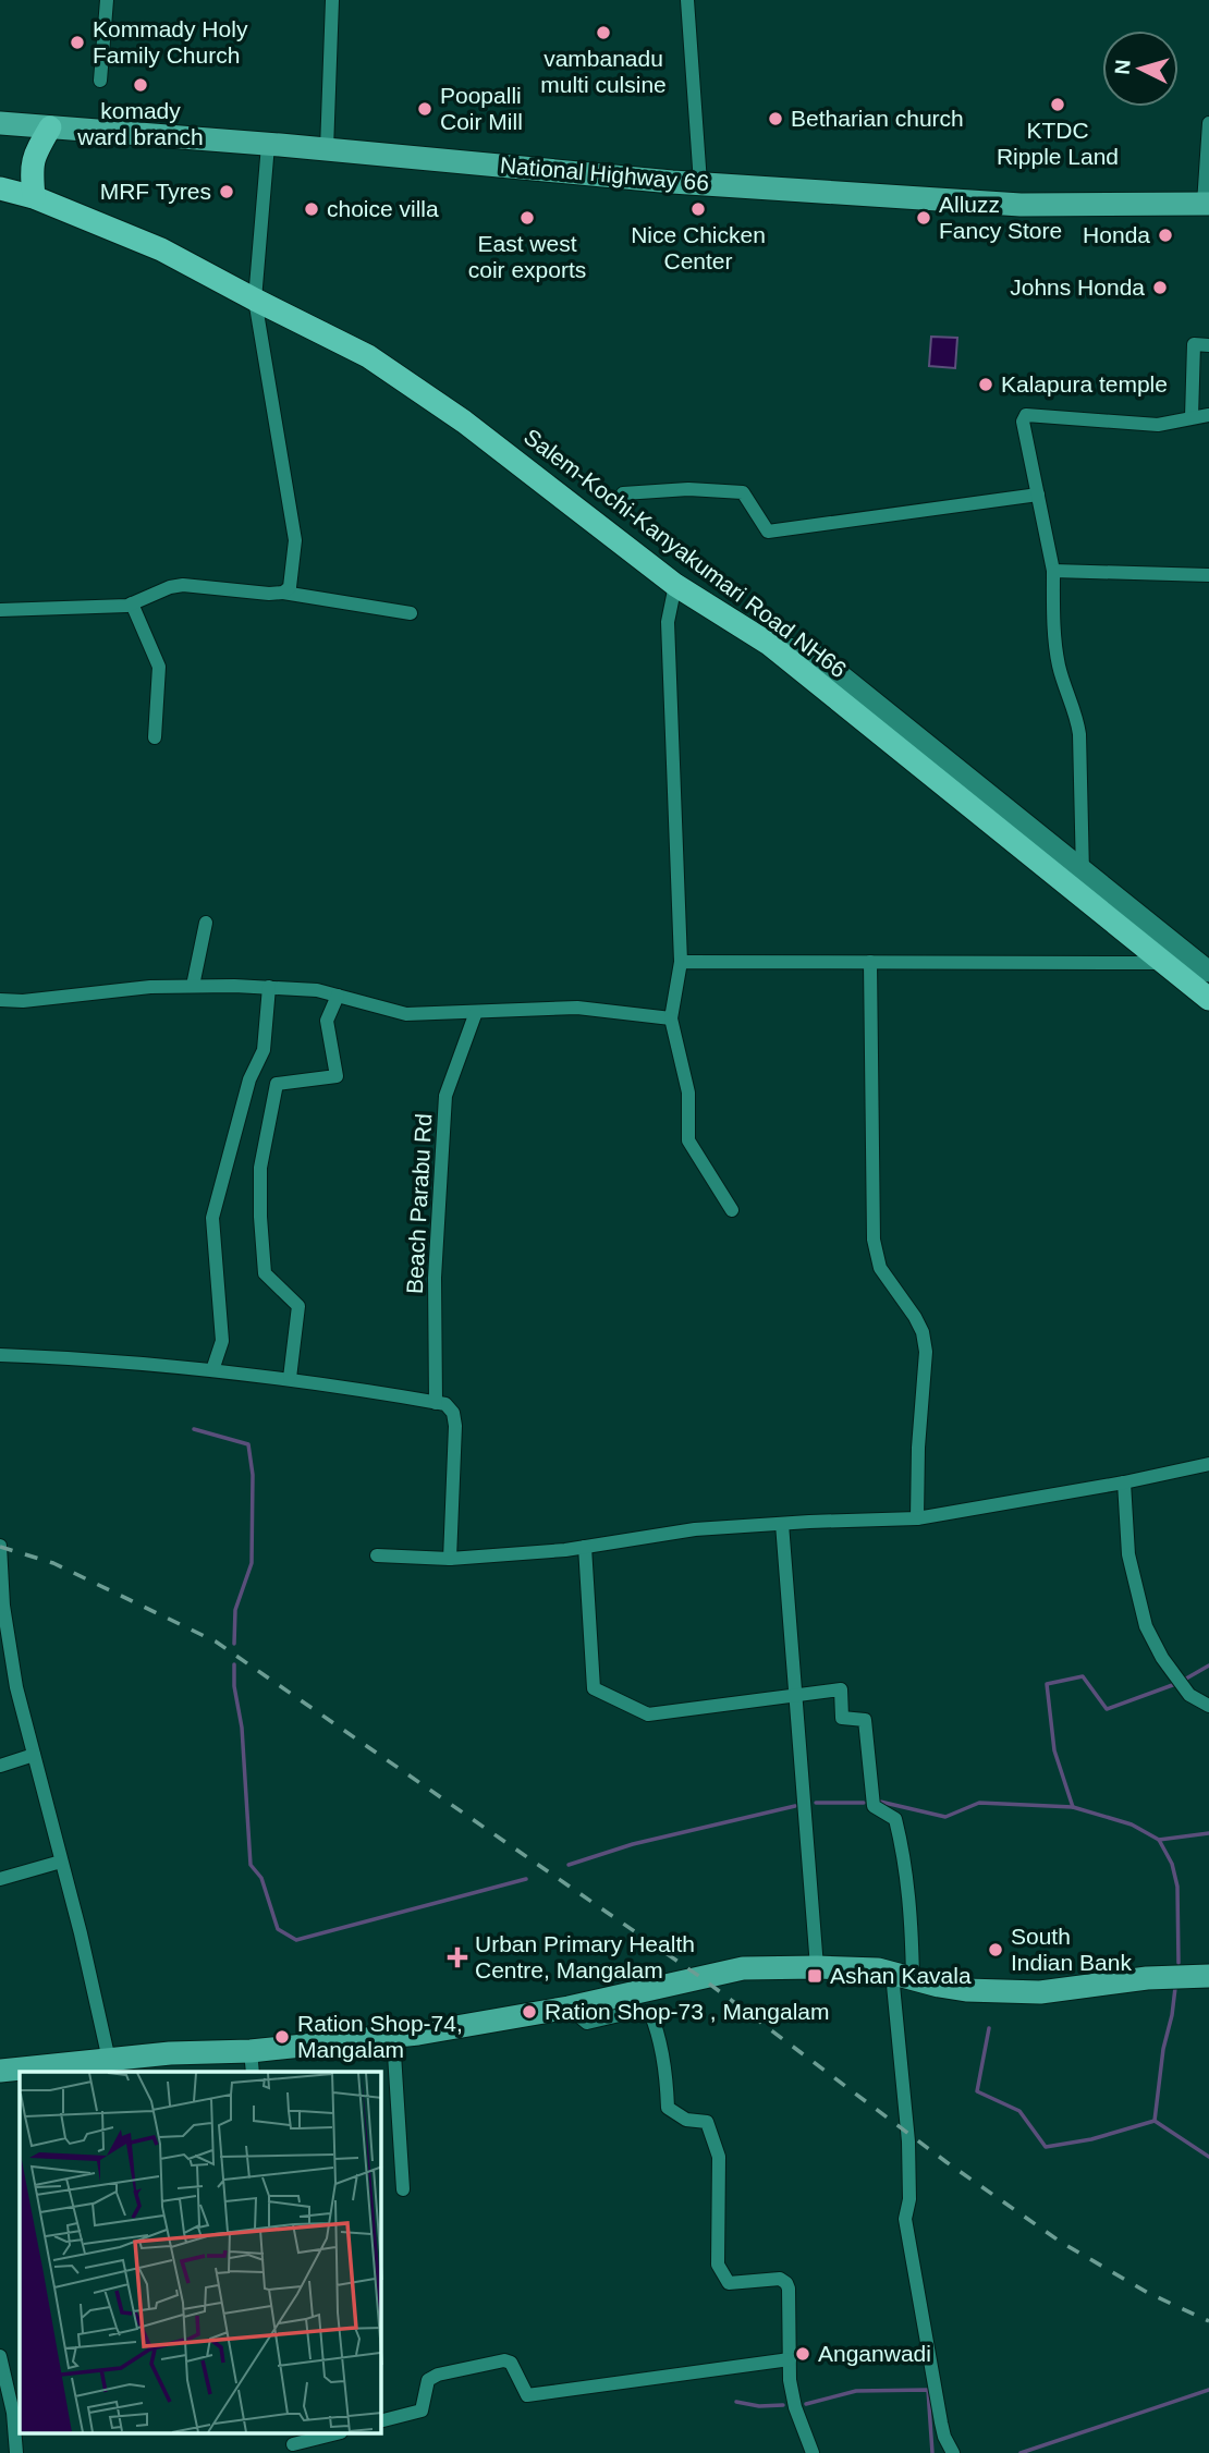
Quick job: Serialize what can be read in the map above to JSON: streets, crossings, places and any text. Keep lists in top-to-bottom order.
{
  "streets": {
    "highway": ["Salem-Kochi-Kanyakumari Road NH66"],
    "main road": ["National Highway 66"],
    "street": ["Beach Parabu Rd"]
  },
  "places": {
    "other": [
      "vambanadu multi culsine",
      "Kommady Holy Family Church",
      "komady ward branch",
      "KTDC Ripple Land",
      "Poopalli Coir Mill",
      "Betharian church",
      "MRF Tyres",
      "choice villa",
      "Nice Chicken Center",
      "East west coir exports",
      "Alluzz Fancy Store",
      "Honda",
      "Johns Honda",
      "Kalapura temple",
      "South Indian Bank",
      "Ration Shop-73 , Mangalam",
      "Ration Shop-74, Mangalam",
      "Anganwadi"
    ],
    "health": ["Urban Primary Health Centre, Mangalam"],
    "transit": ["Ashan Kavala"]
  },
  "north": "left"
}
